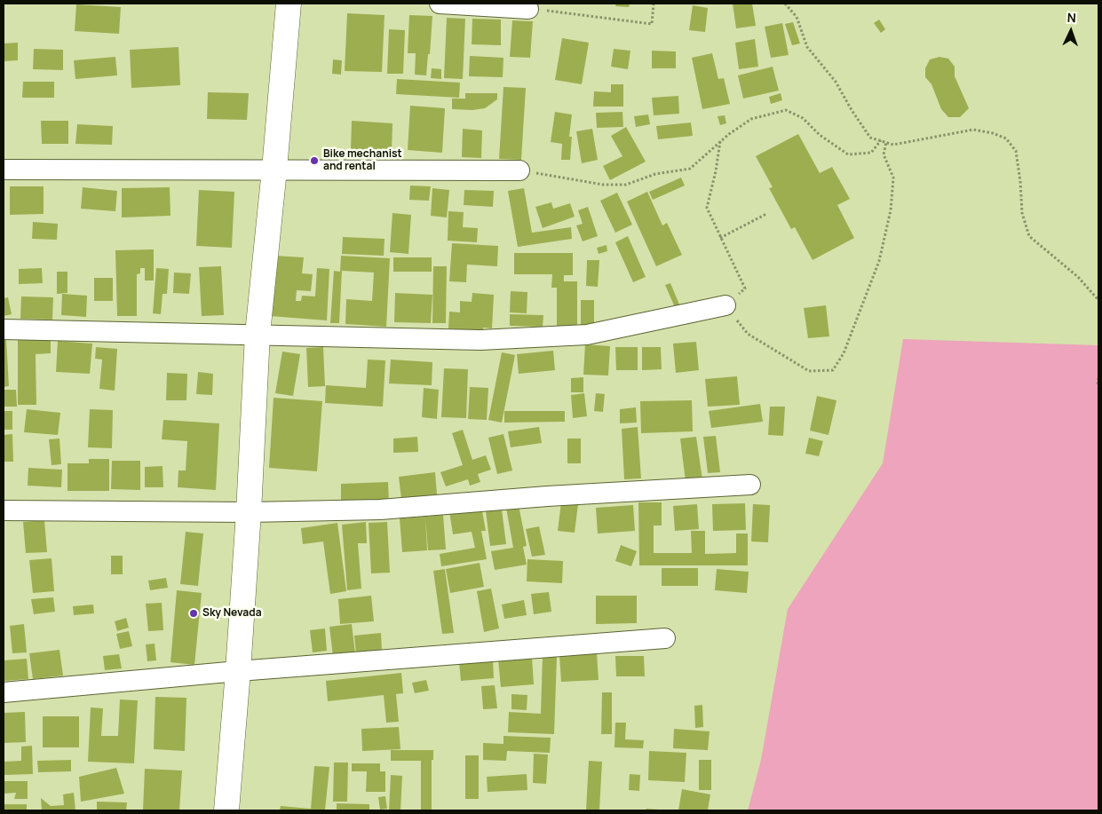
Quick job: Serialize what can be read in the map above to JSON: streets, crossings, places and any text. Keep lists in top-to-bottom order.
{
  "places": ["Bike mechanist and rental", "Sky Nevada"],
  "north": "top"
}
